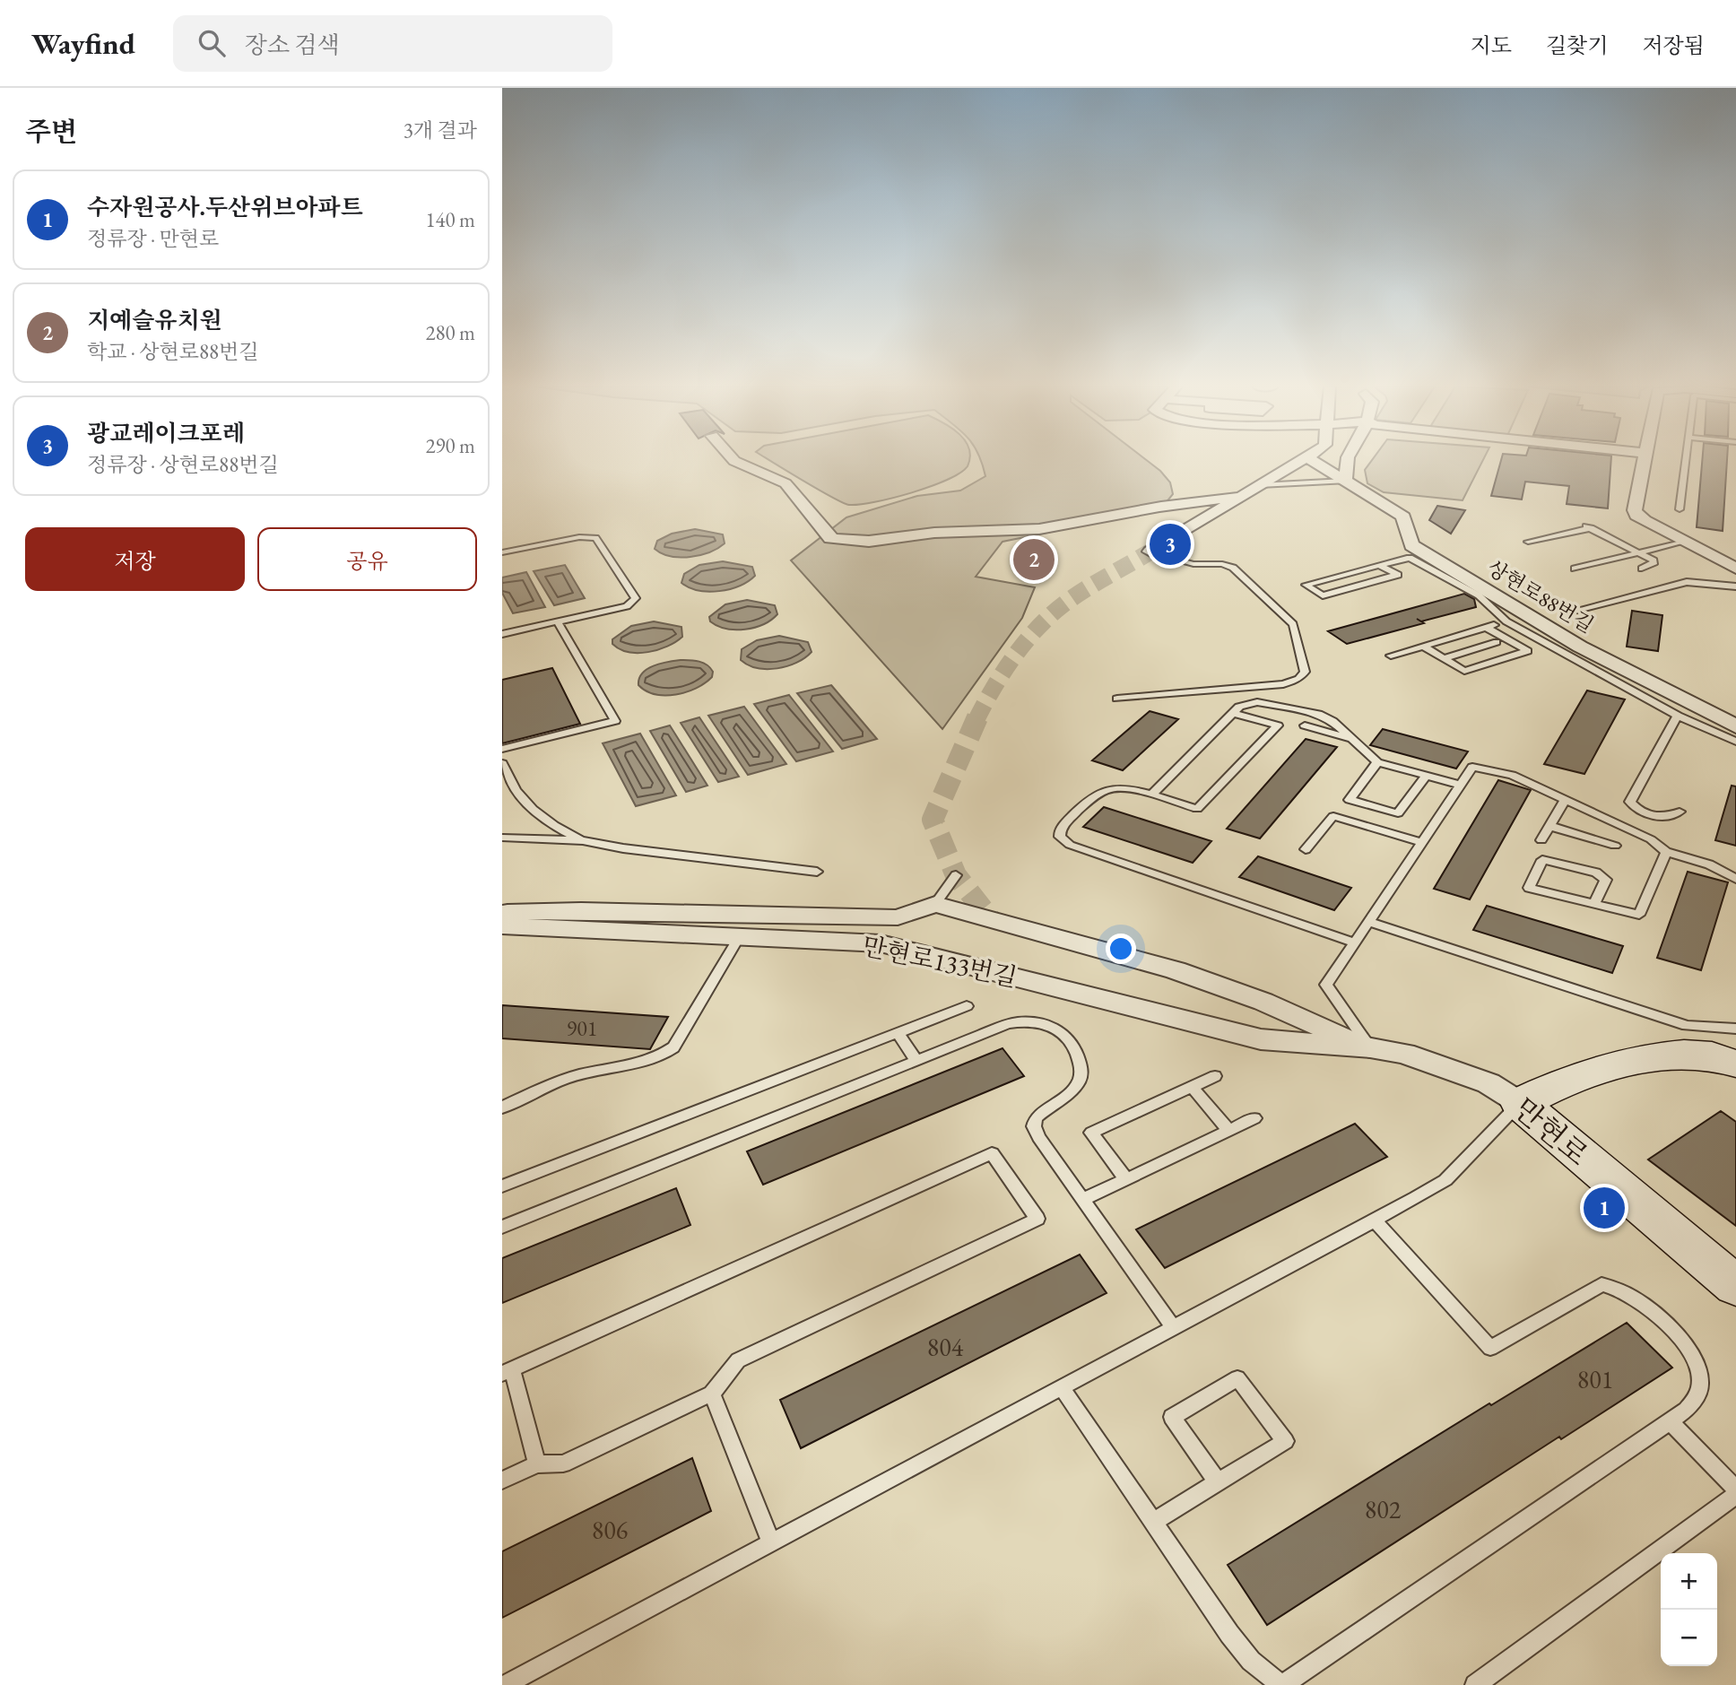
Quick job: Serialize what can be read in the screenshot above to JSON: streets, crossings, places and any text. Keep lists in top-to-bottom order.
{
  "streets": {
    "street": ["상현로88번길", "만현로133번길", "만현로"]
  },
  "crossings": [
    ["만현로133번길", "만현로"]
  ],
  "house_numbers": [
    "901",
    "804",
    "801",
    "802",
    "806"
  ],
  "page": {
    "header": "Wayfind",
    "search": "장소 검색",
    "nav": ["지도", "길찾기", "저장됨"],
    "heading": ["주변", "3개 결과"],
    "list": [
      {
        "mark": "1",
        "name": "수자원공사.두산위브아파트",
        "note": "정류장 · 만현로",
        "value": "140 m"
      },
      {
        "mark": "2",
        "name": "지예슬유치원",
        "note": "학교 · 상현로88번길",
        "value": "280 m"
      },
      {
        "mark": "3",
        "name": "광교레이크포레",
        "note": "정류장 · 상현로88번길",
        "value": "290 m"
      }
    ],
    "buttons": ["저장", "공유"],
    "pins": ["3", "2", "1"],
    "map_buttons": ["+", "−"]
  }
}
